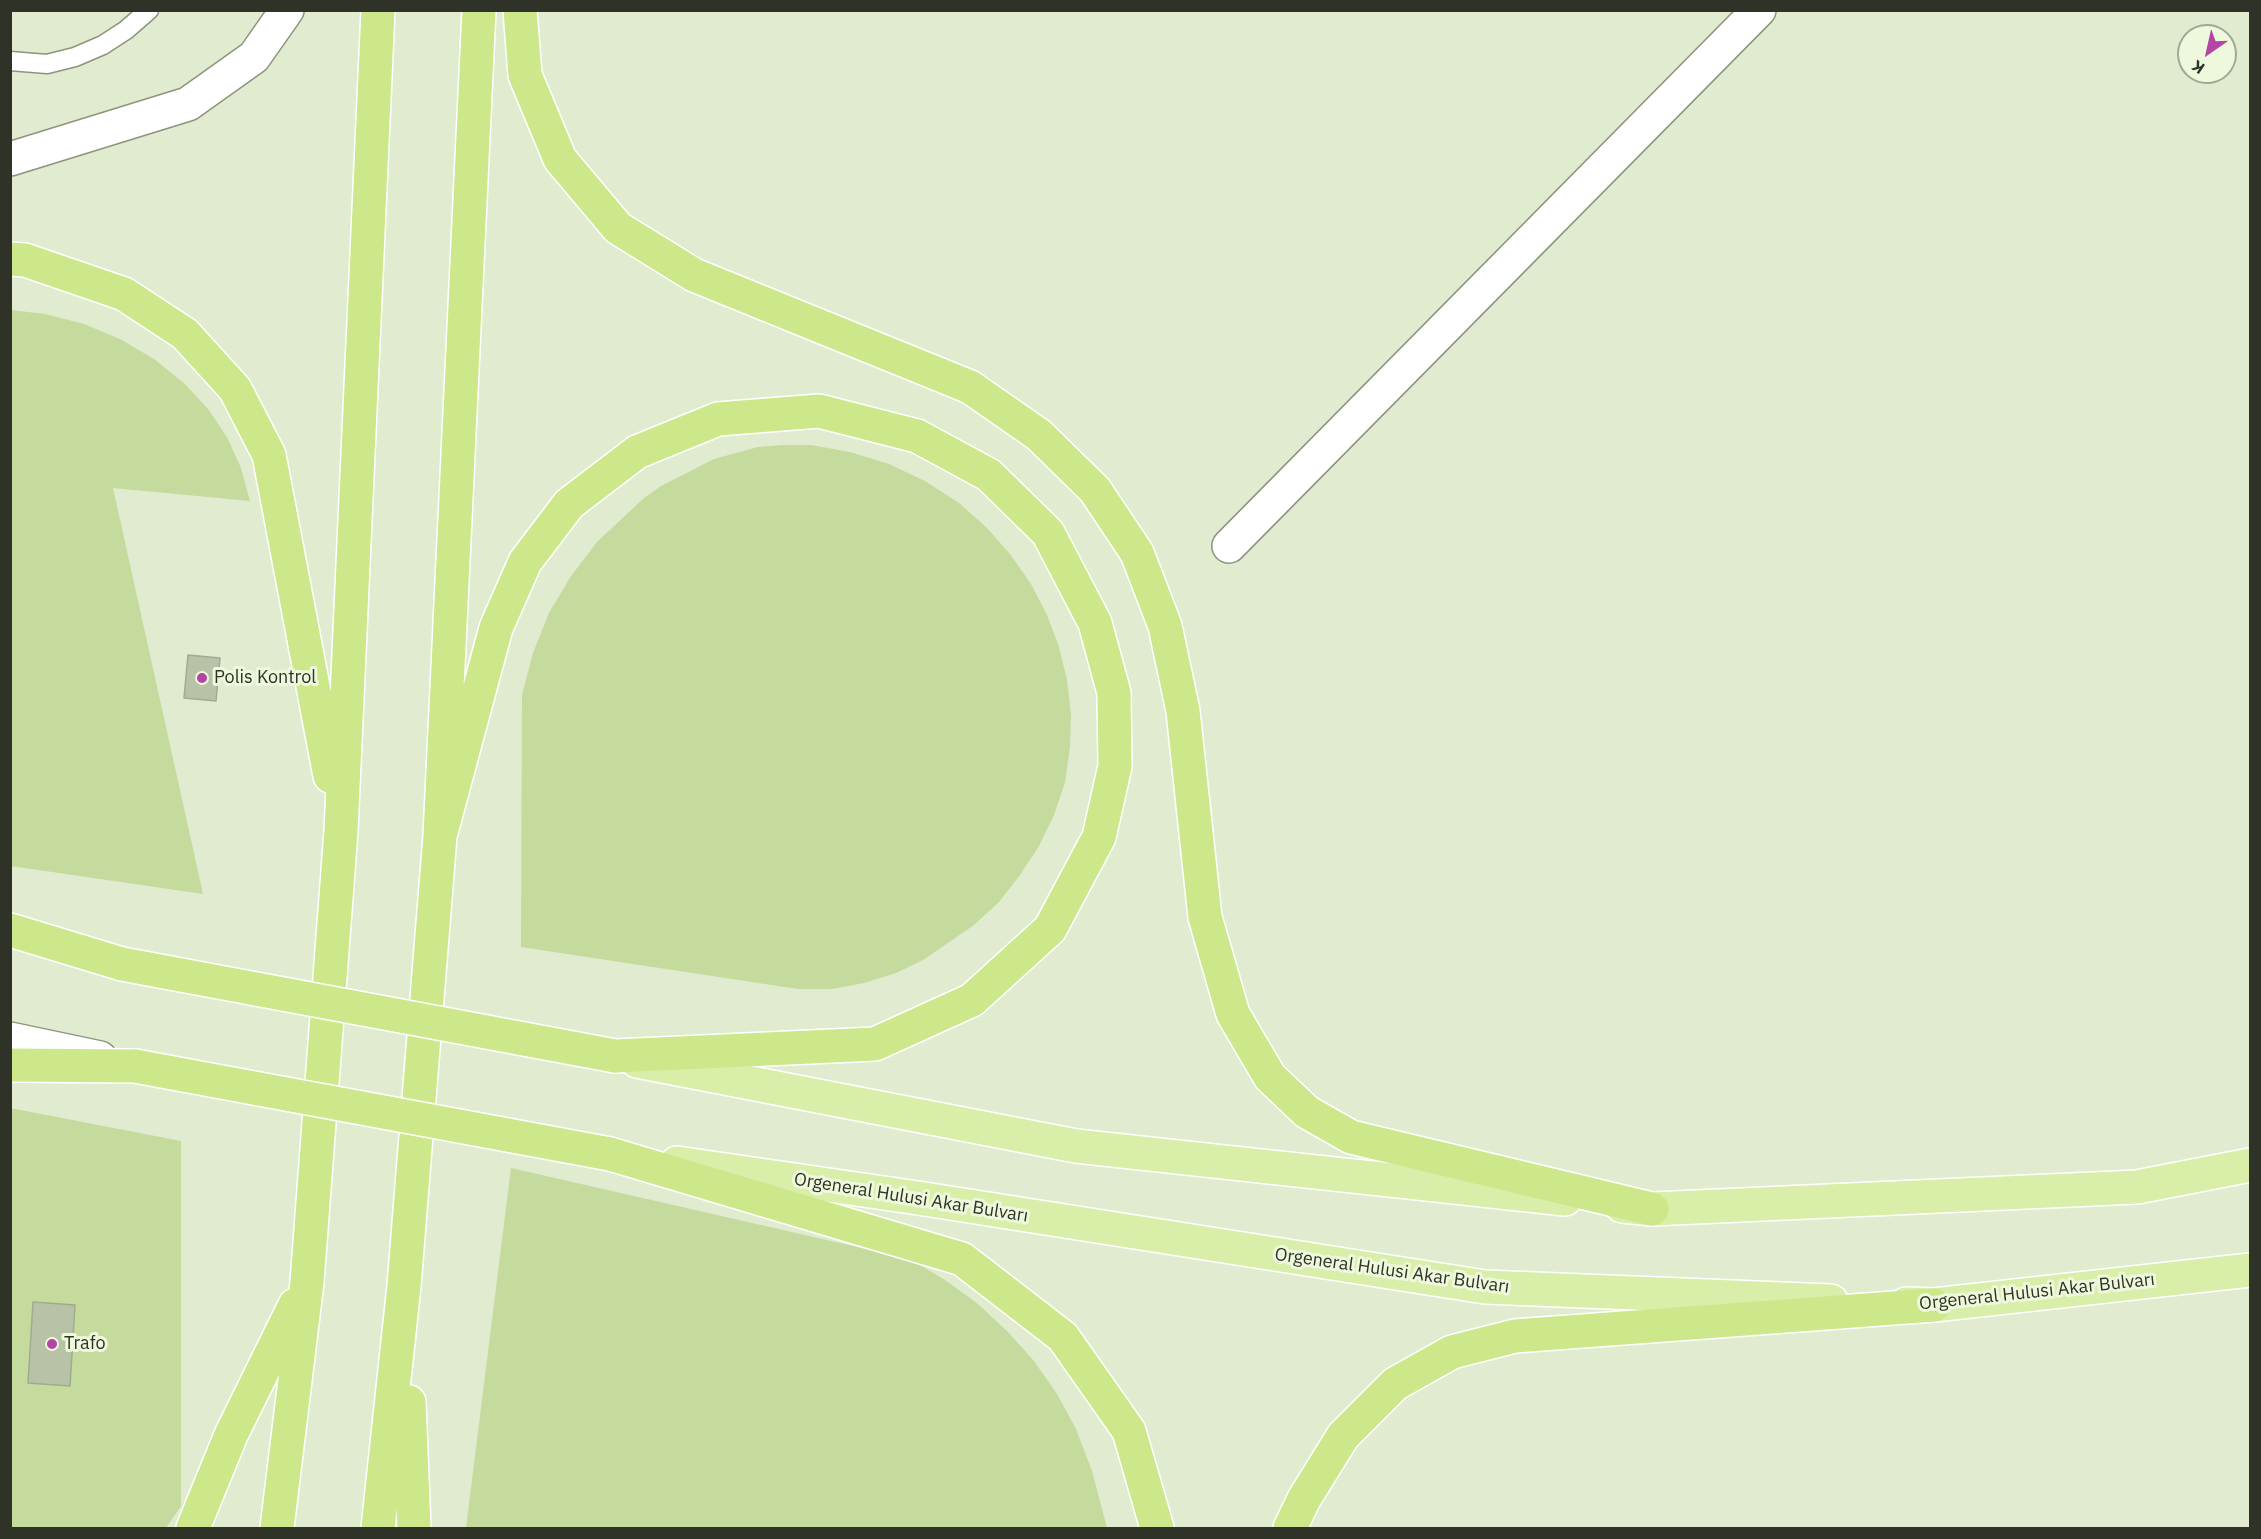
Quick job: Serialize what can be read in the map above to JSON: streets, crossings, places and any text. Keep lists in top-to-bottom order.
{
  "streets": {
    "main road": ["Orgeneral Hulusi Akar Bulvarı"]
  },
  "places": ["Polis Kontrol", "Trafo"],
  "north": "bottom left"
}
